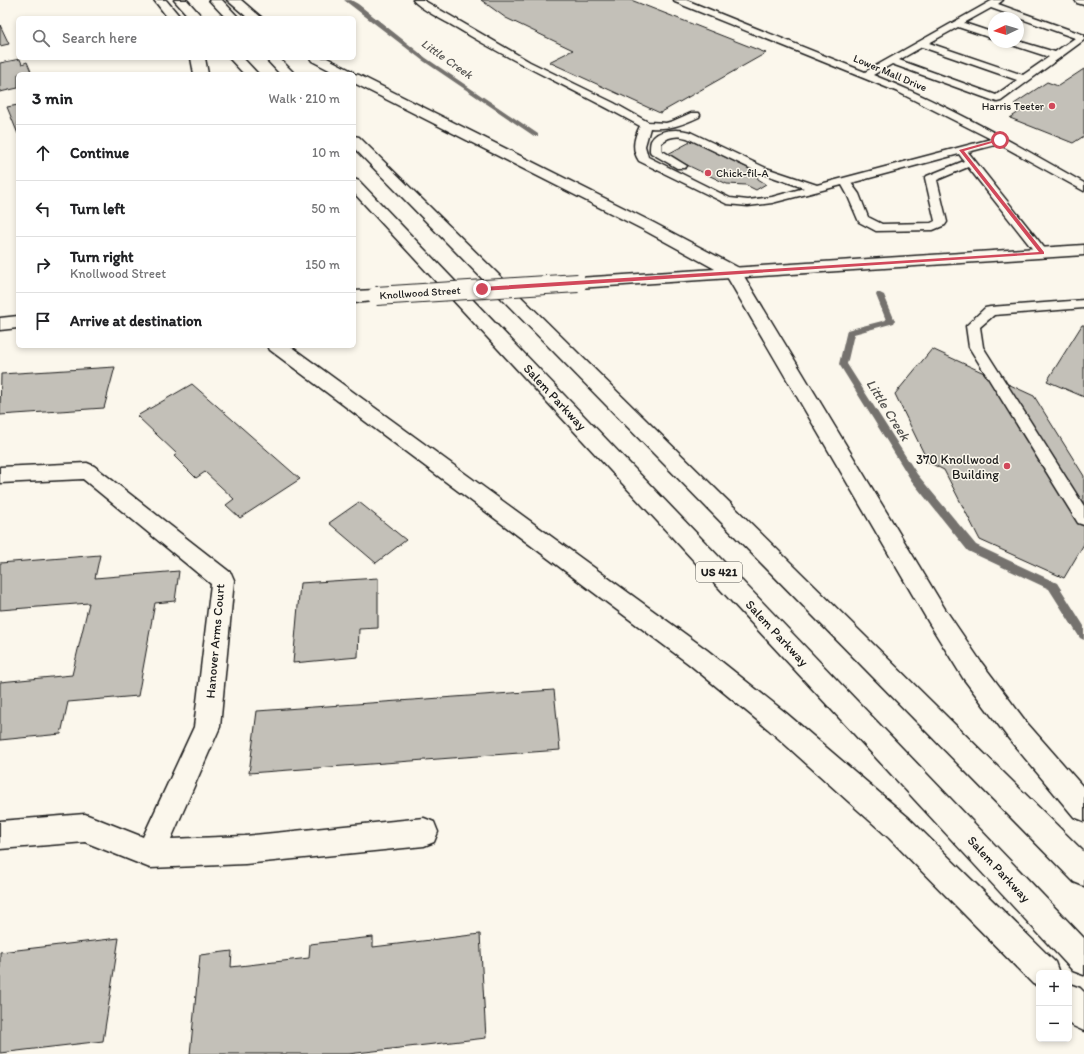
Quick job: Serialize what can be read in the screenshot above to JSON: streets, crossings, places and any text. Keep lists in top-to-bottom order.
{
  "streets": {
    "main road": [
      "Knollwood Street",
      "Salem Parkway",
      "US 421",
      "Hanover Arms Court"
    ],
    "lane": ["Lower Mall Drive"]
  },
  "water": ["Little Creek"],
  "places": ["Harris Teeter", "Chick-fil-A", "370 Knollwood Building"],
  "north": "left",
  "page": {
    "search": "Search here",
    "heading": ["3 min", "Walk · 210 m"],
    "list": [
      ["Continue", "10 m"],
      ["Turn left", "50 m"],
      ["Turn right", "Knollwood Street", "150 m"],
      "Arrive at destination"
    ],
    "map_buttons": ["+", "−"]
  }
}
